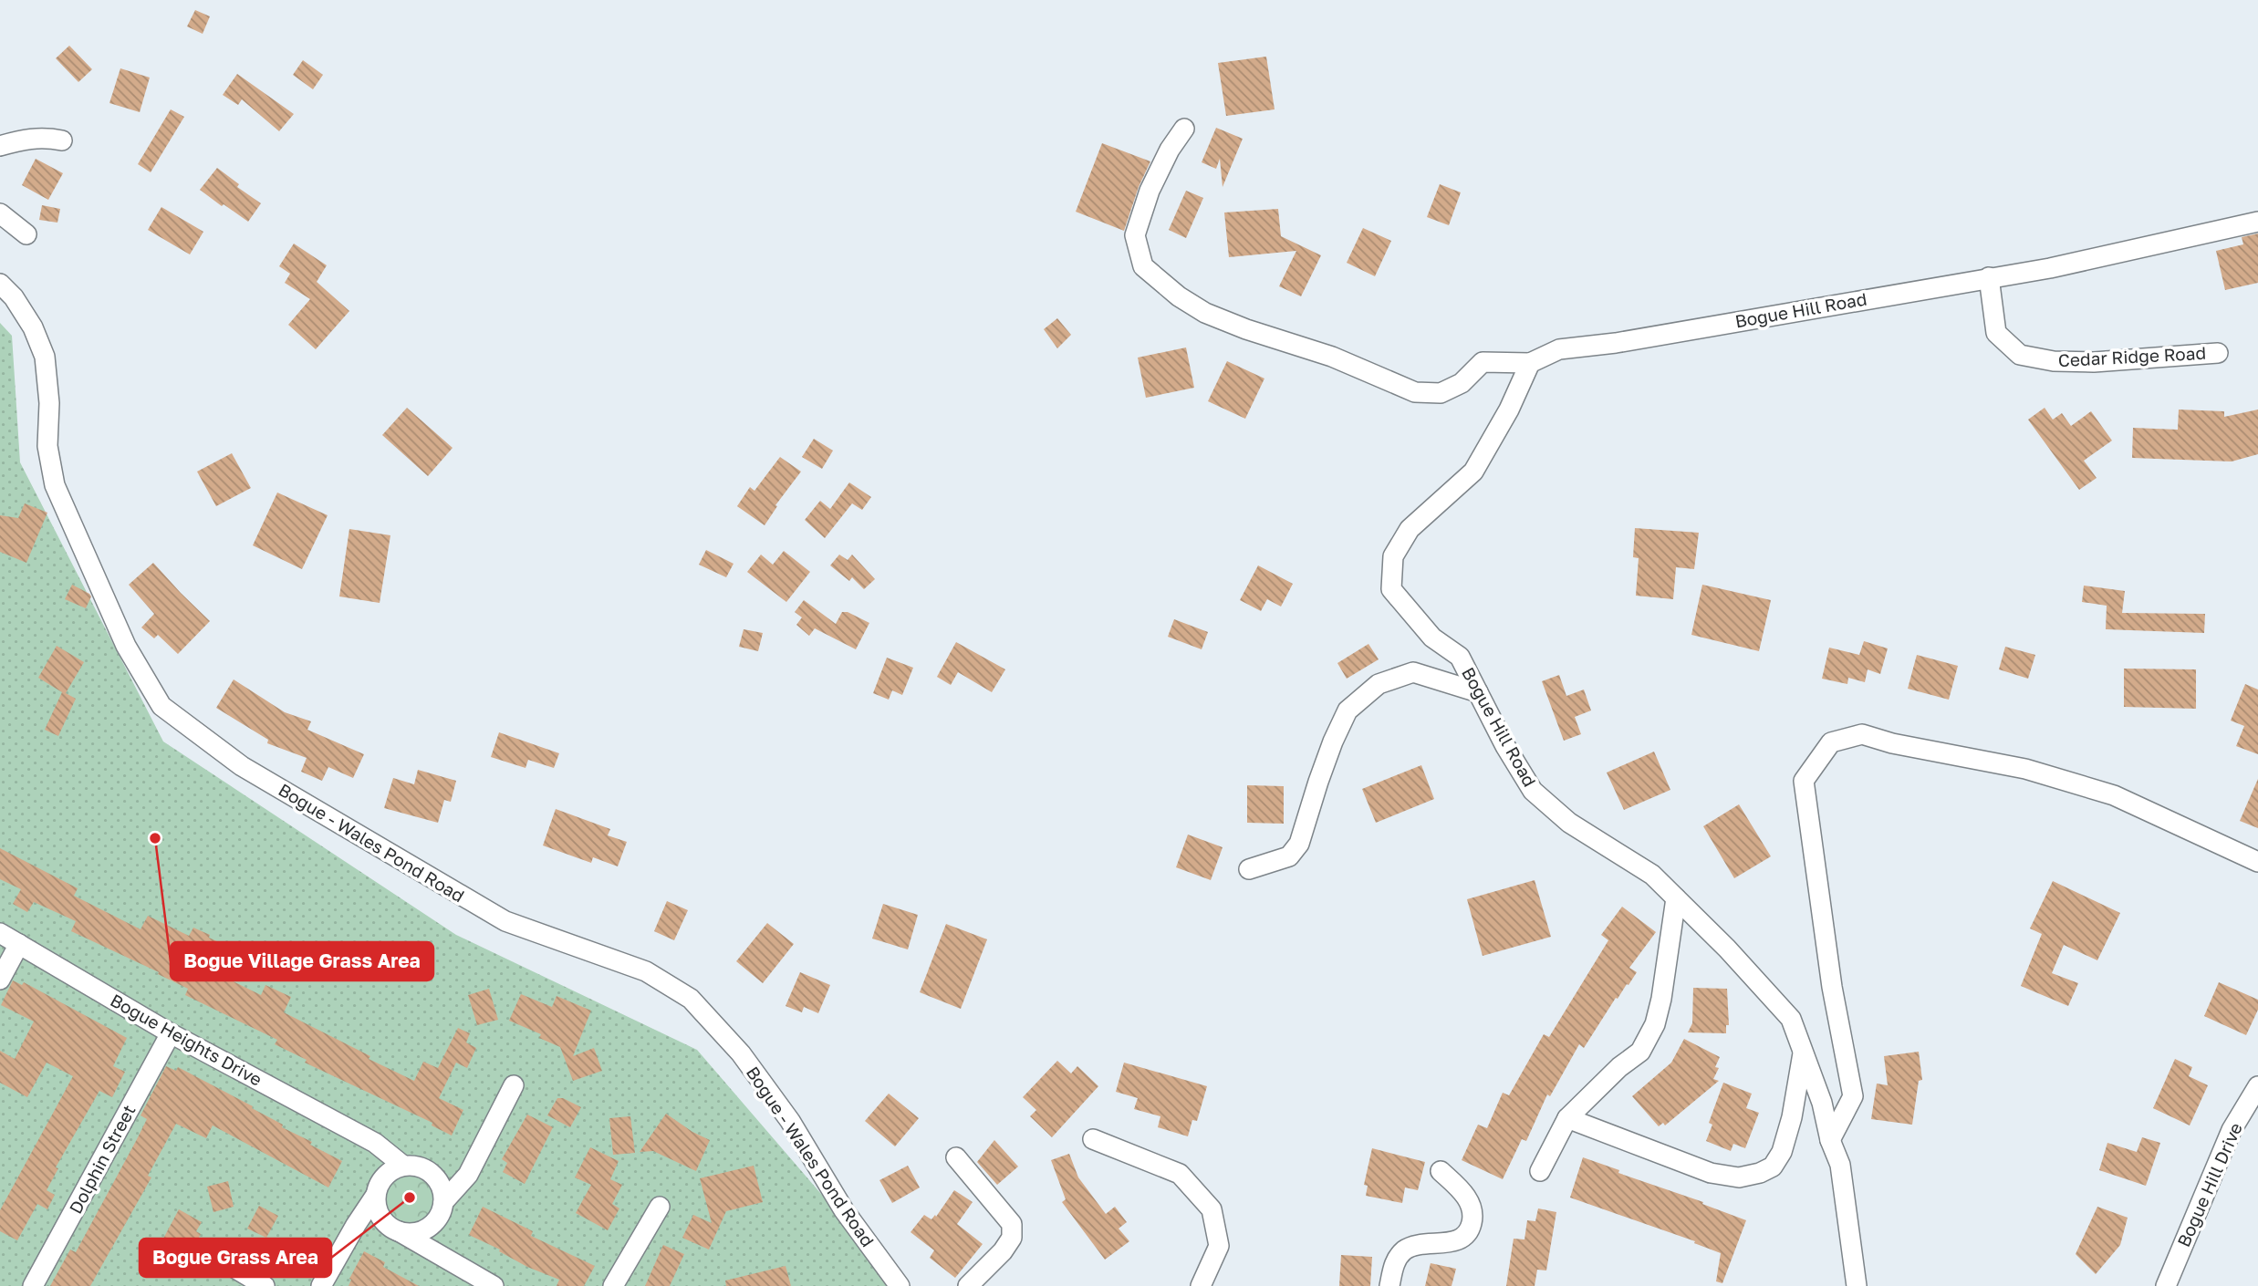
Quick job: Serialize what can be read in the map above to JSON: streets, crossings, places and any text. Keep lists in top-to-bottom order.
{
  "streets": {
    "street": [
      "Bogue Hill Road",
      "Cedar Ridge Road",
      "Bogue - Wales Pond Road",
      "Bogue Heights Drive",
      "Dolphin Street",
      "Bogue Hill Drive"
    ]
  },
  "crossings": [
    ["Bogue Hill Road", "Cedar Ridge Road"],
    ["Bogue Heights Drive", "Dolphin Street"]
  ],
  "places": ["Bogue Village Grass Area", "Bogue Grass Area"]
}
